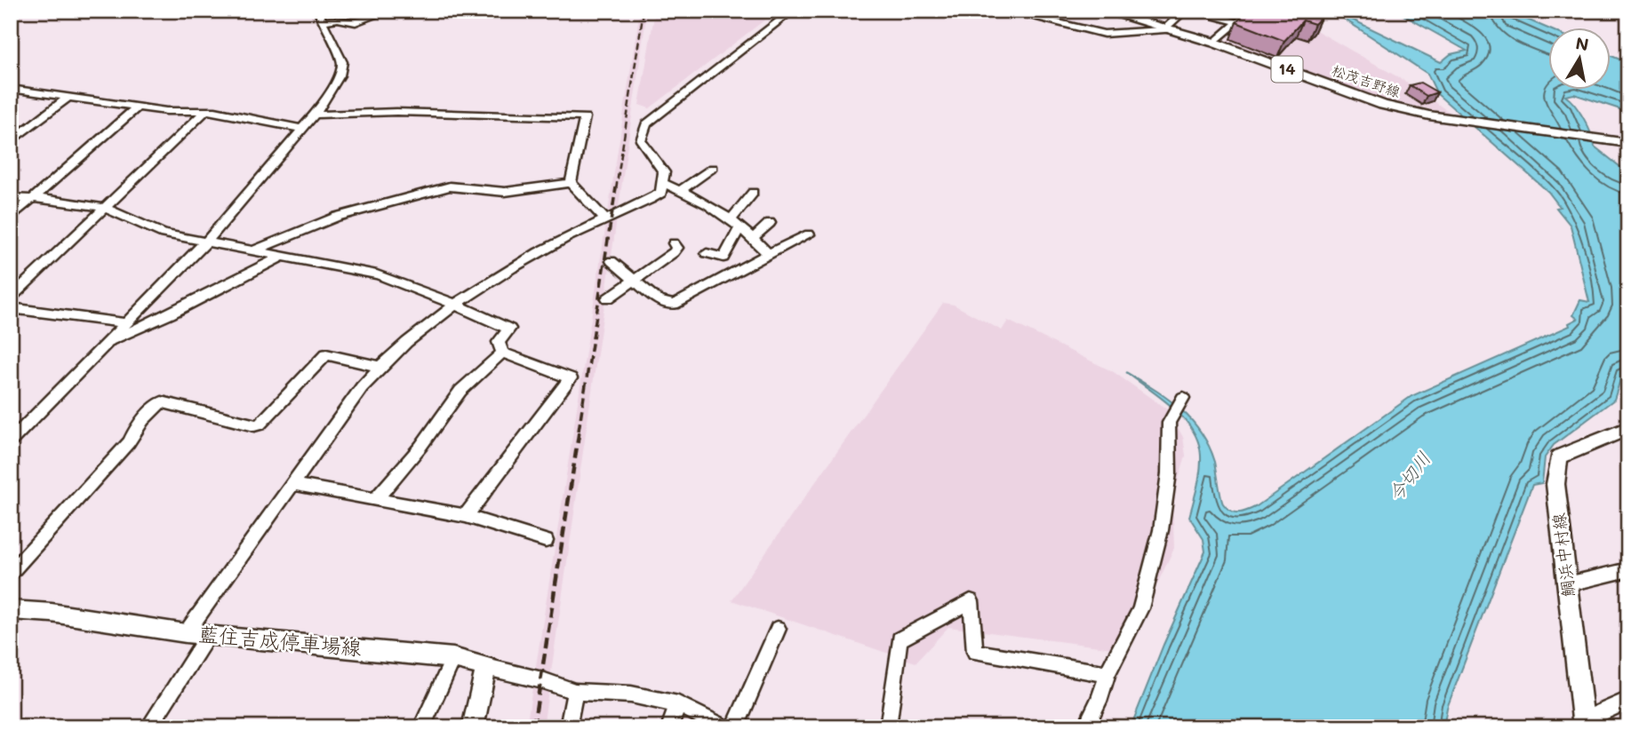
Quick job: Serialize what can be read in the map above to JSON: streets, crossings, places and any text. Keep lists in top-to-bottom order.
{
  "streets": {
    "main road": [
      "14",
      "松茂吉野線",
      "鯛浜中村線",
      "藍住吉成停車場線"
    ]
  },
  "water": ["今切川"],
  "north": "top"
}
